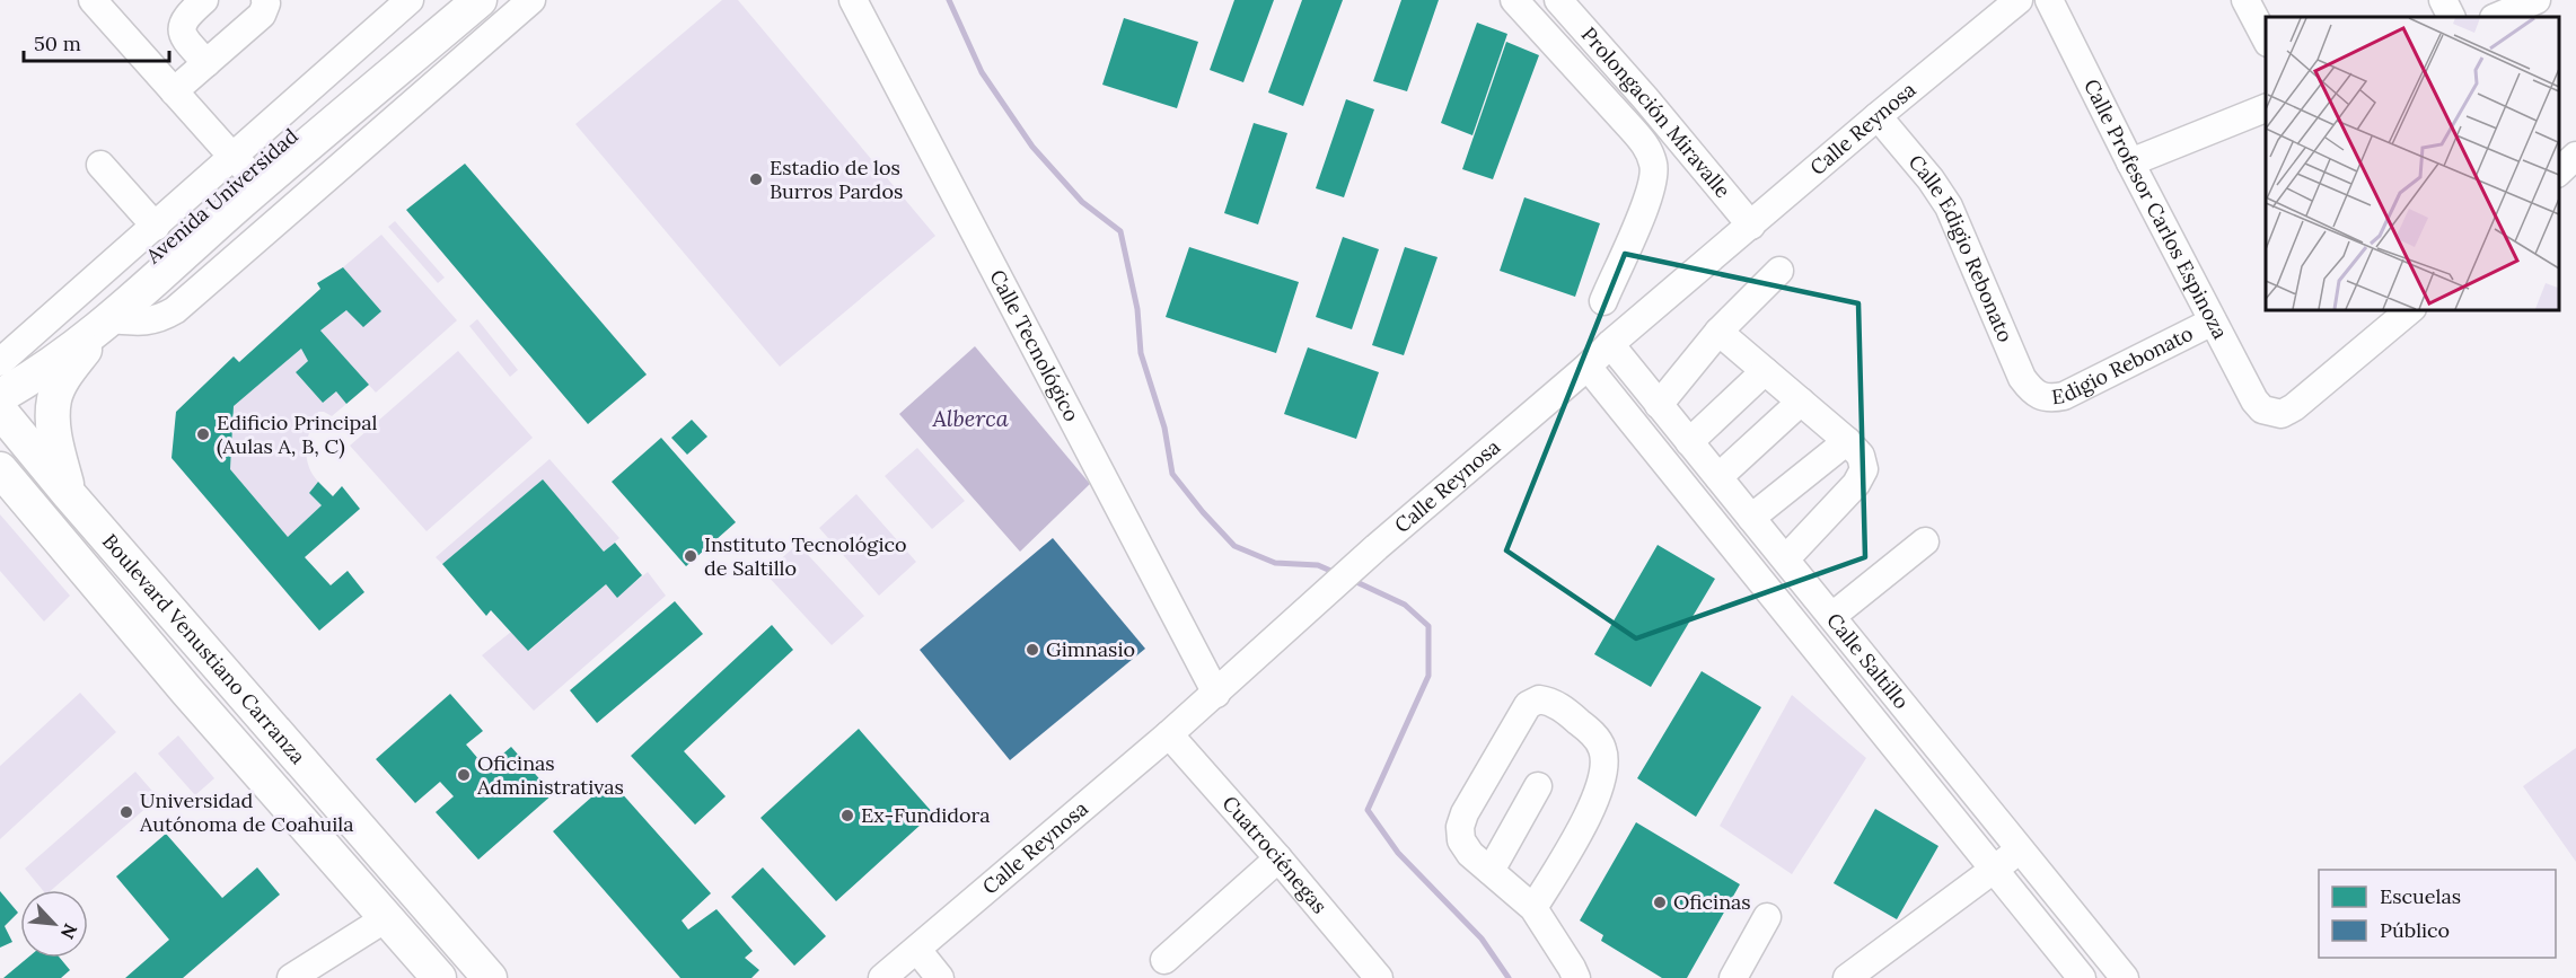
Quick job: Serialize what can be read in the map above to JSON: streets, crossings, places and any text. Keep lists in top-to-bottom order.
{
  "streets": {
    "main road": ["Avenida Universidad", "Boulevard Venustiano Carranza"],
    "street": [
      "Prolongación Miravalle",
      "Calle Reynosa",
      "Calle Profesor Carlos Espinoza",
      "Calle Edigio Rebonato",
      "Calle Tecnológico",
      "Edigio Rebonato",
      "Calle Saltillo",
      "Cuatrociénegas"
    ]
  },
  "crossings": [
    ["Prolongación Miravalle", "Calle Reynosa"],
    ["Calle Reynosa", "Calle Edigio Rebonato"],
    ["Calle Reynosa", "Calle Tecnológico"],
    ["Calle Reynosa", "Calle Saltillo"],
    ["Calle Reynosa", "Cuatrociénegas"],
    ["Calle Profesor Carlos Espinoza", "Edigio Rebonato"],
    ["Calle Edigio Rebonato", "Edigio Rebonato"]
  ],
  "water": ["Alberca"],
  "places": [
    "Estadio de los Burros Pardos",
    "Edificio Principal (Aulas A, B, C)",
    "Instituto Tecnológico de Saltillo",
    "Gimnasio",
    "Oficinas Administrativas",
    "Universidad Autónoma de Coahuila",
    "Ex-Fundidora",
    "Oficinas"
  ],
  "legend": ["Escuelas", "Público"],
  "scale_bar": "50 m",
  "north": "bottom right"
}
